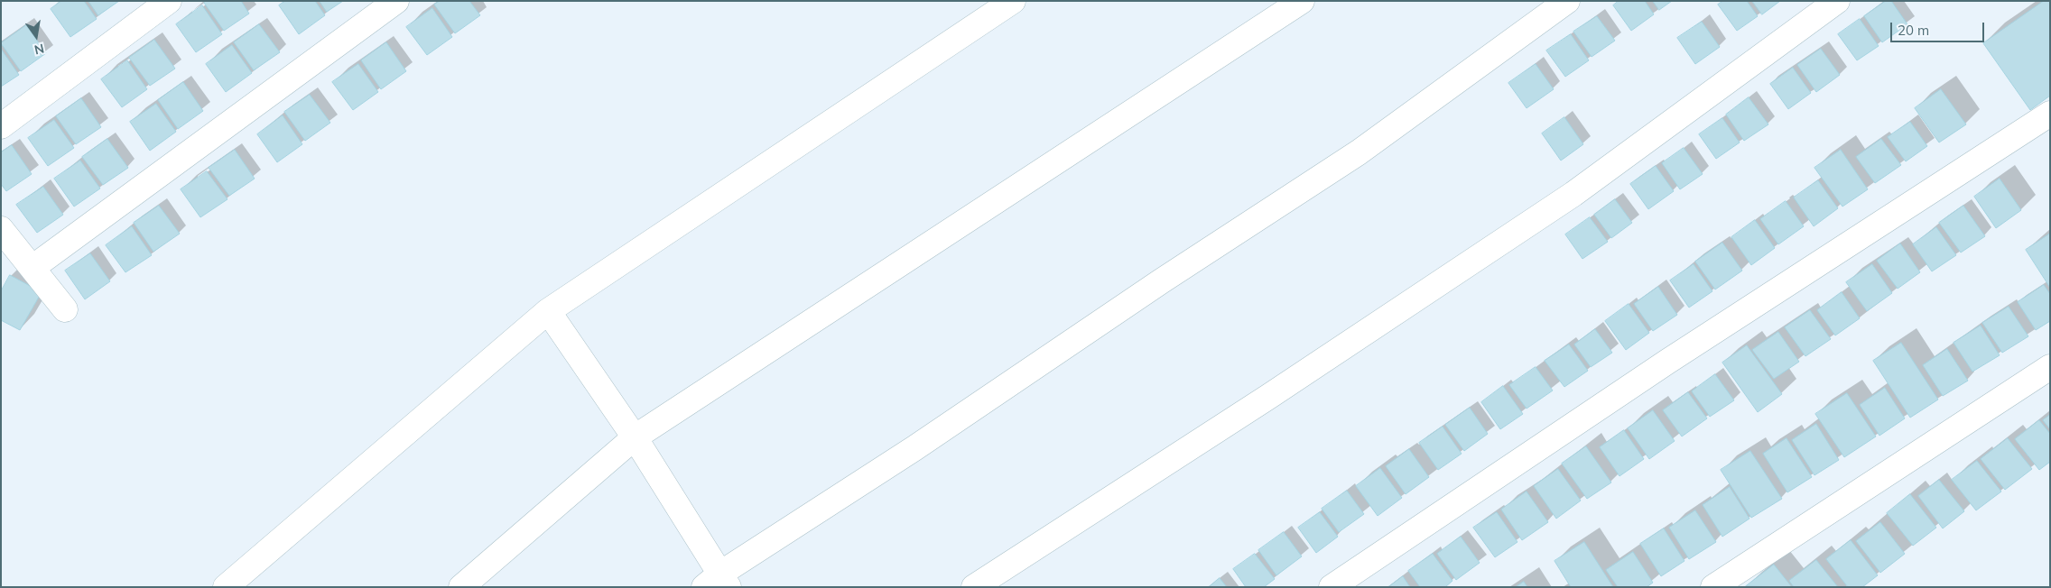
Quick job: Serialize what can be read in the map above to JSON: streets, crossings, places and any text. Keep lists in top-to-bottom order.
{
  "scale_bar": "20 m",
  "north": "bottom"
}
